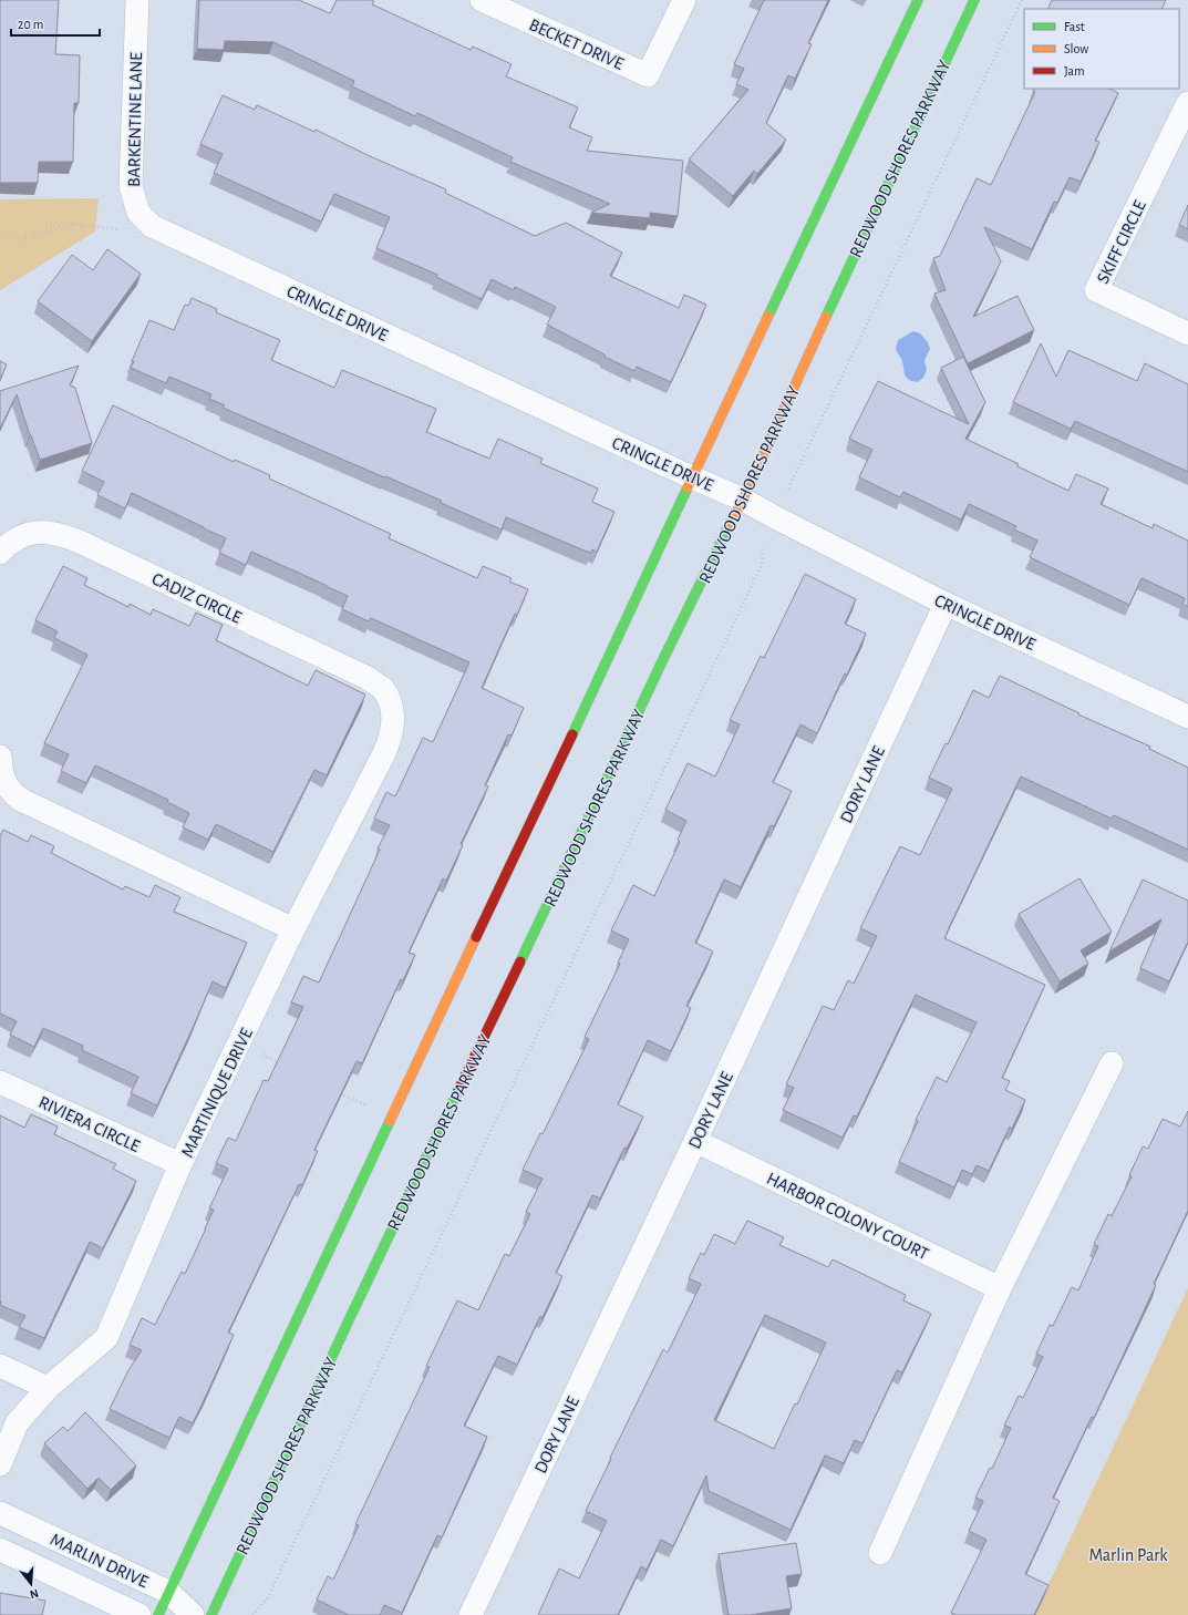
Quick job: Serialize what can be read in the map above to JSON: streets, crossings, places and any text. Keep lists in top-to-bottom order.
{
  "streets": {
    "main road": ["REDWOOD SHORES PARKWAY"],
    "street": [
      "BECKET DRIVE",
      "BARKENTINE LANE",
      "SKIFF CIRCLE",
      "CRINGLE DRIVE",
      "CADIZ CIRCLE",
      "DORY LANE",
      "MARTINIQUE DRIVE",
      "RIVIERA CIRCLE",
      "HARBOR COLONY COURT",
      "MARLIN DRIVE"
    ]
  },
  "crossings": [
    ["BARKENTINE LANE", "CRINGLE DRIVE"],
    ["REDWOOD SHORES PARKWAY", "CRINGLE DRIVE"],
    ["CRINGLE DRIVE", "DORY LANE"],
    ["CADIZ CIRCLE", "MARTINIQUE DRIVE"],
    ["DORY LANE", "HARBOR COLONY COURT"],
    ["MARTINIQUE DRIVE", "RIVIERA CIRCLE"]
  ],
  "parks": ["Marlin Park"],
  "legend": ["Fast", "Slow", "Jam"],
  "scale_bar": "20 m",
  "north": "bottom"
}
